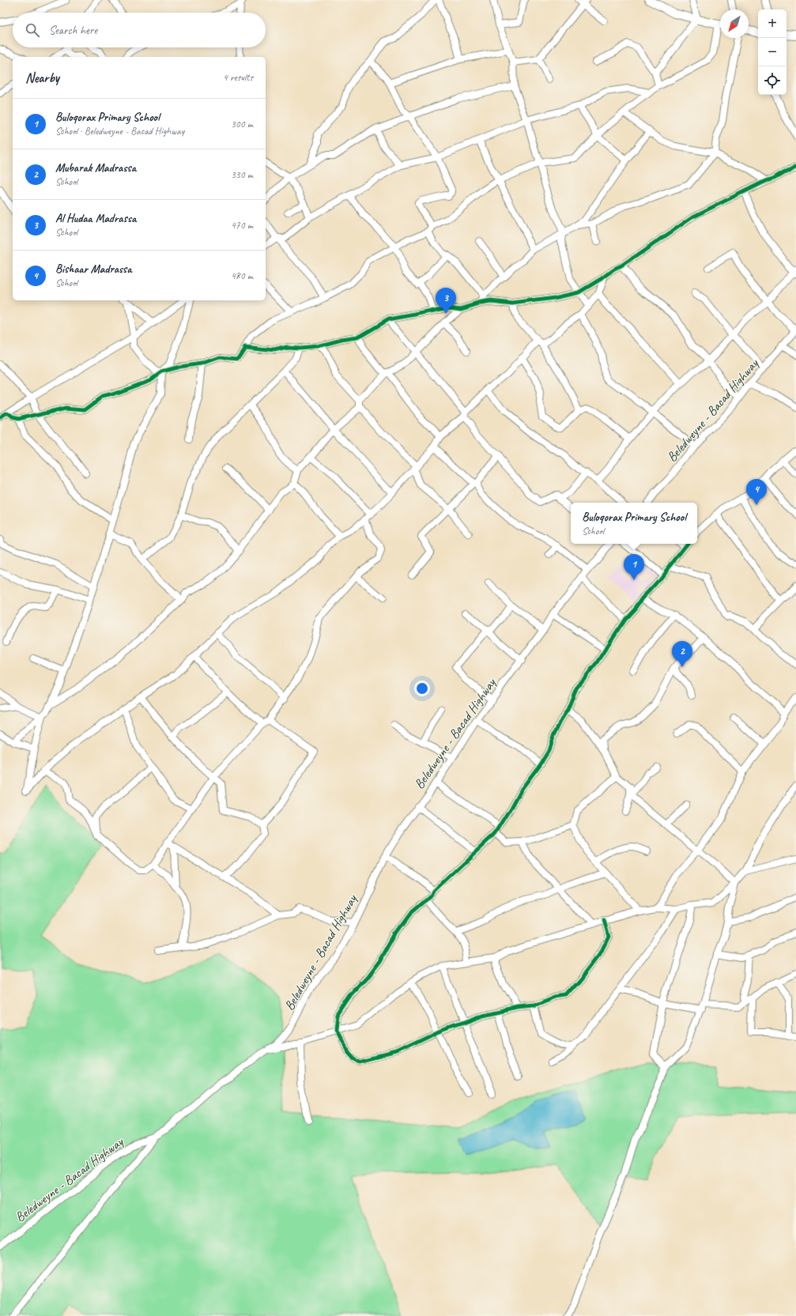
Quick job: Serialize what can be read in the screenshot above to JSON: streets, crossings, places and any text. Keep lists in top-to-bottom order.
{
  "streets": {
    "street": ["Beledweyne - Bacad Highway"]
  },
  "north": "bottom left",
  "page": {
    "map_buttons": ["+", "−"],
    "search": "Search here",
    "heading": ["Nearby", "4 results"],
    "list": [
      {
        "mark": "1",
        "name": "Buloqorax Primary School",
        "note": "School · Beledweyne - Bacad Highway",
        "value": "300 m"
      },
      {
        "mark": "2",
        "name": "Mubarak Madrassa",
        "note": "School",
        "value": "330 m"
      },
      {
        "mark": "3",
        "name": "Al Hudaa Madrassa",
        "note": "School",
        "value": "470 m"
      },
      {
        "mark": "4",
        "name": "Bishaar Madrassa",
        "note": "School",
        "value": "480 m"
      }
    ],
    "pins": [
      "3",
      "4",
      "1",
      "2"
    ],
    "popup": ["Buloqorax Primary School", "School"]
  }
}
